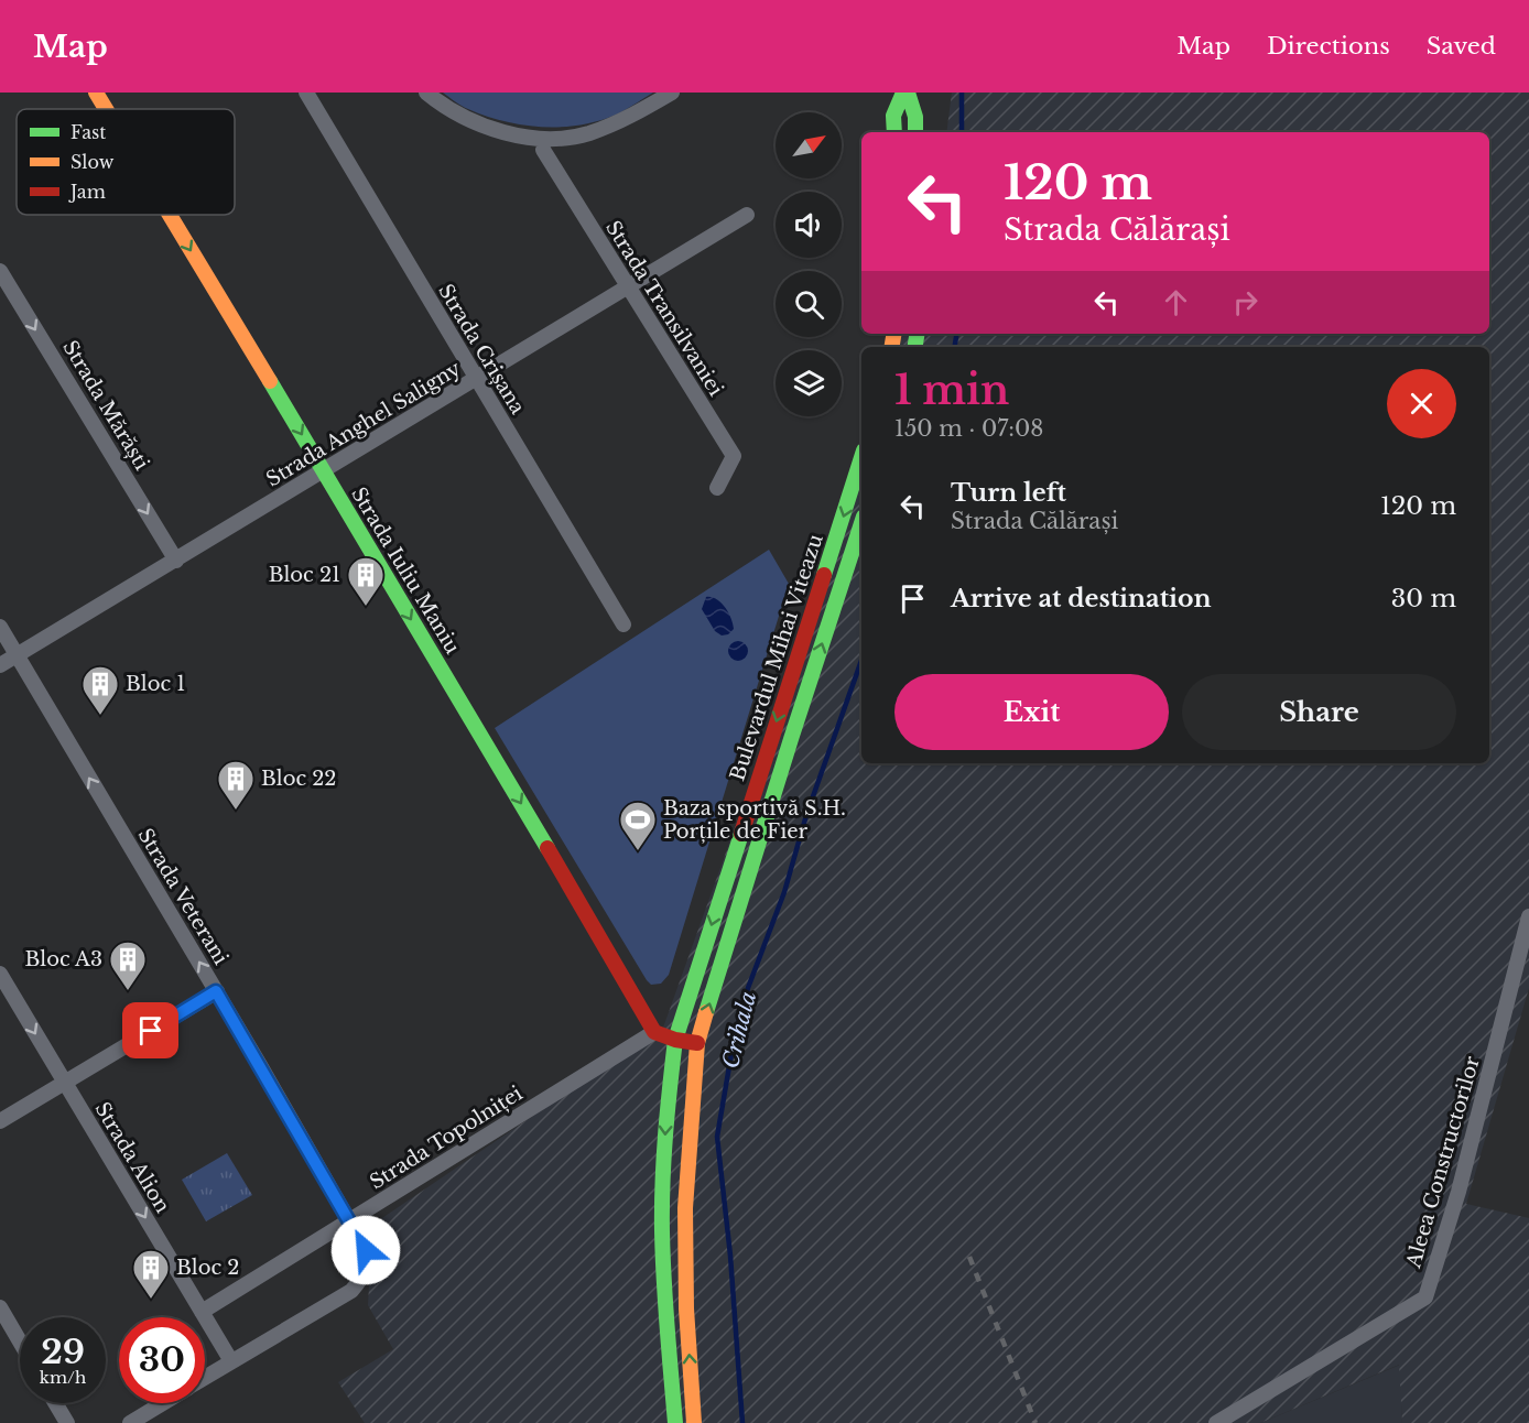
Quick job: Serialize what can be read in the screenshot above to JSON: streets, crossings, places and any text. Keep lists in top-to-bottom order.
{
  "streets": {
    "main road": ["Strada Iuliu Maniu", "Bulevardul Mihai Viteazu"],
    "street": [
      "Strada Transilvaniei",
      "Strada Crișana",
      "Strada Mărăști",
      "Strada Anghel Saligny",
      "Strada Veterani",
      "Strada Topolniței",
      "Strada Alion",
      "Aleea Constructorilor"
    ]
  },
  "crossings": [
    ["Strada Transilvaniei", "Strada Anghel Saligny"],
    ["Strada Crișana", "Strada Anghel Saligny"],
    ["Strada Mărăști", "Strada Anghel Saligny"],
    ["Strada Anghel Saligny", "Strada Iuliu Maniu"],
    ["Strada Anghel Saligny", "Strada Veterani"],
    ["Strada Iuliu Maniu", "Strada Topolniței"],
    ["Strada Veterani", "Strada Topolniței"],
    ["Strada Topolniței", "Strada Alion"]
  ],
  "one_way": [
    "Strada Mărăști",
    "Strada Iuliu Maniu",
    "Strada Veterani",
    "Strada Alion"
  ],
  "water": ["Crihala"],
  "places": {
    "building": [
      "Bloc 21",
      "Bloc 1",
      "Bloc 22",
      "Bloc A3",
      "Bloc 2"
    ],
    "sports": ["Baza sportivă S.H. Porțile de Fier"]
  },
  "legend": ["Fast", "Slow", "Jam"],
  "north": "top right",
  "page": {
    "header": "Map",
    "nav": ["Map", "Directions", "Saved"],
    "turn": ["120 m", "Strada Călărași"],
    "heading": ["1 min", "150 m · 07:08"],
    "list": [
      {
        "name": "Turn left",
        "note": "Strada Călărași",
        "value": "120 m"
      },
      {
        "name": "Arrive at destination",
        "value": "30 m"
      }
    ],
    "buttons": ["Exit", "Share"],
    "speed": "29 km/h",
    "limit": "30"
  }
}
